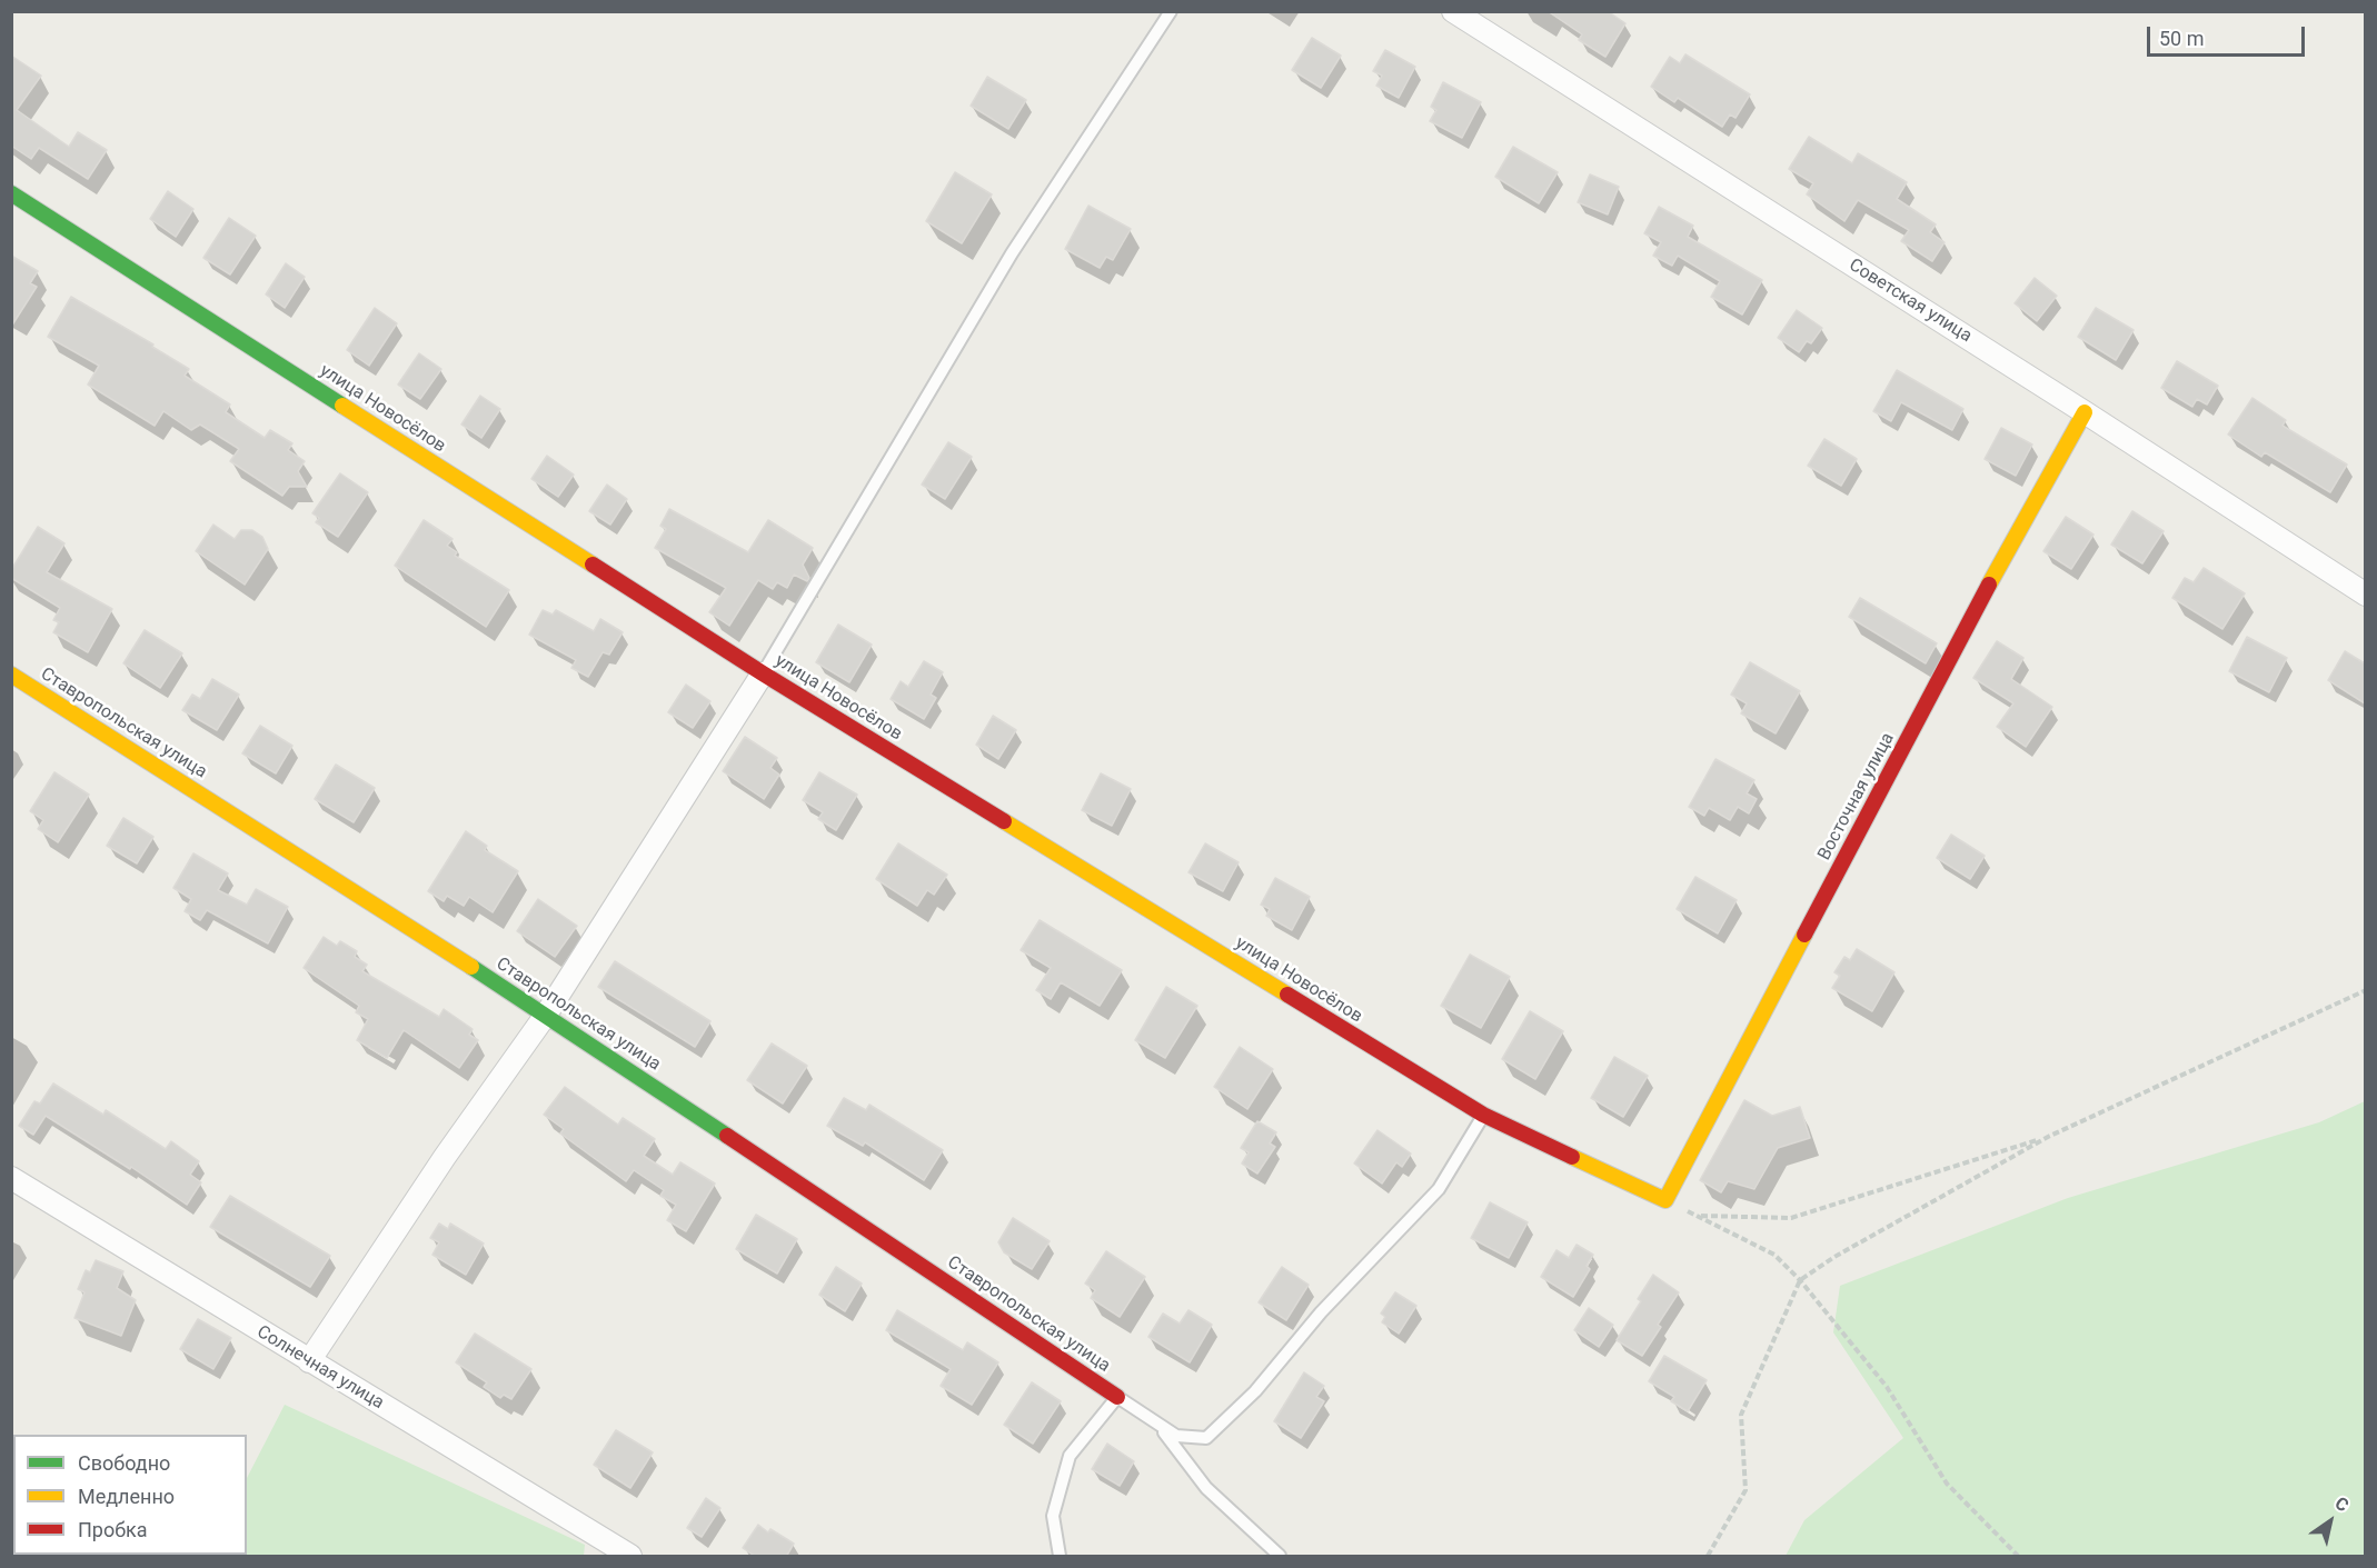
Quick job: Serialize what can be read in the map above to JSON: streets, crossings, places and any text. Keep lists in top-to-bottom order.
{
  "streets": {
    "street": [
      "Советская улица",
      "улица Новосёлов",
      "Ставропольская улица",
      "Восточная улица",
      "Солнечная улица"
    ]
  },
  "crossings": [
    ["Советская улица", "Восточная улица"],
    ["улица Новосёлов", "Восточная улица"]
  ],
  "legend": ["Свободно", "Медленно", "Пробка"],
  "scale_bar": "50 m",
  "north": "top right"
}
